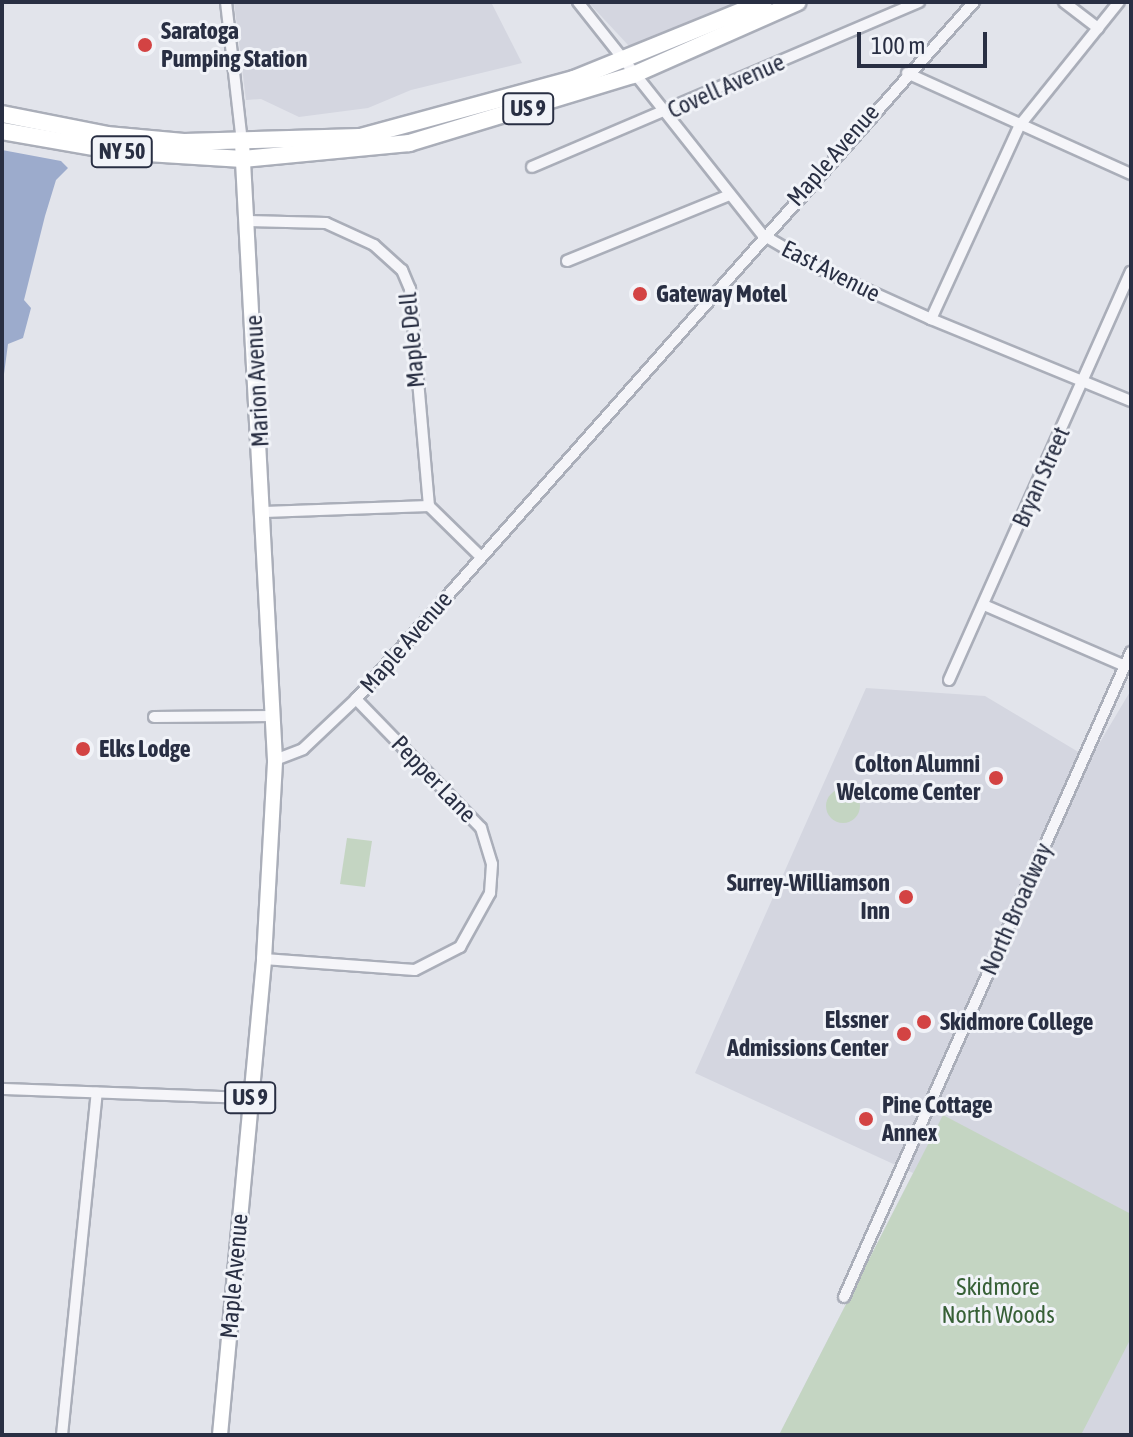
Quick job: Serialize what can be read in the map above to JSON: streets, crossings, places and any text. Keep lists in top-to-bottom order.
{
  "streets": {
    "highway": ["US 9", "NY 50"],
    "main road": ["Maple Avenue", "Marion Avenue"],
    "street": [
      "Covell Avenue",
      "East Avenue",
      "Maple Dell",
      "Bryan Street",
      "Pepper Lane",
      "North Broadway"
    ]
  },
  "crossings": [
    ["Covell Avenue", "East Avenue"],
    ["US 9", "NY 50"],
    ["US 9", "East Avenue"],
    ["US 9", "Marion Avenue"],
    ["NY 50", "Marion Avenue"],
    ["Maple Avenue", "East Avenue"],
    ["Maple Avenue", "Marion Avenue"],
    ["Maple Avenue", "Pepper Lane"],
    ["East Avenue", "Bryan Street"],
    ["Maple Dell", "Marion Avenue"]
  ],
  "parks": ["Skidmore North Woods"],
  "places": [
    "Saratoga Pumping Station",
    "Gateway Motel",
    "Elks Lodge",
    "Colton Alumni Welcome Center",
    "Surrey-Williamson Inn",
    "Skidmore College",
    "Elssner Admissions Center",
    "Pine Cottage Annex"
  ],
  "scale_bar": "100 m"
}
